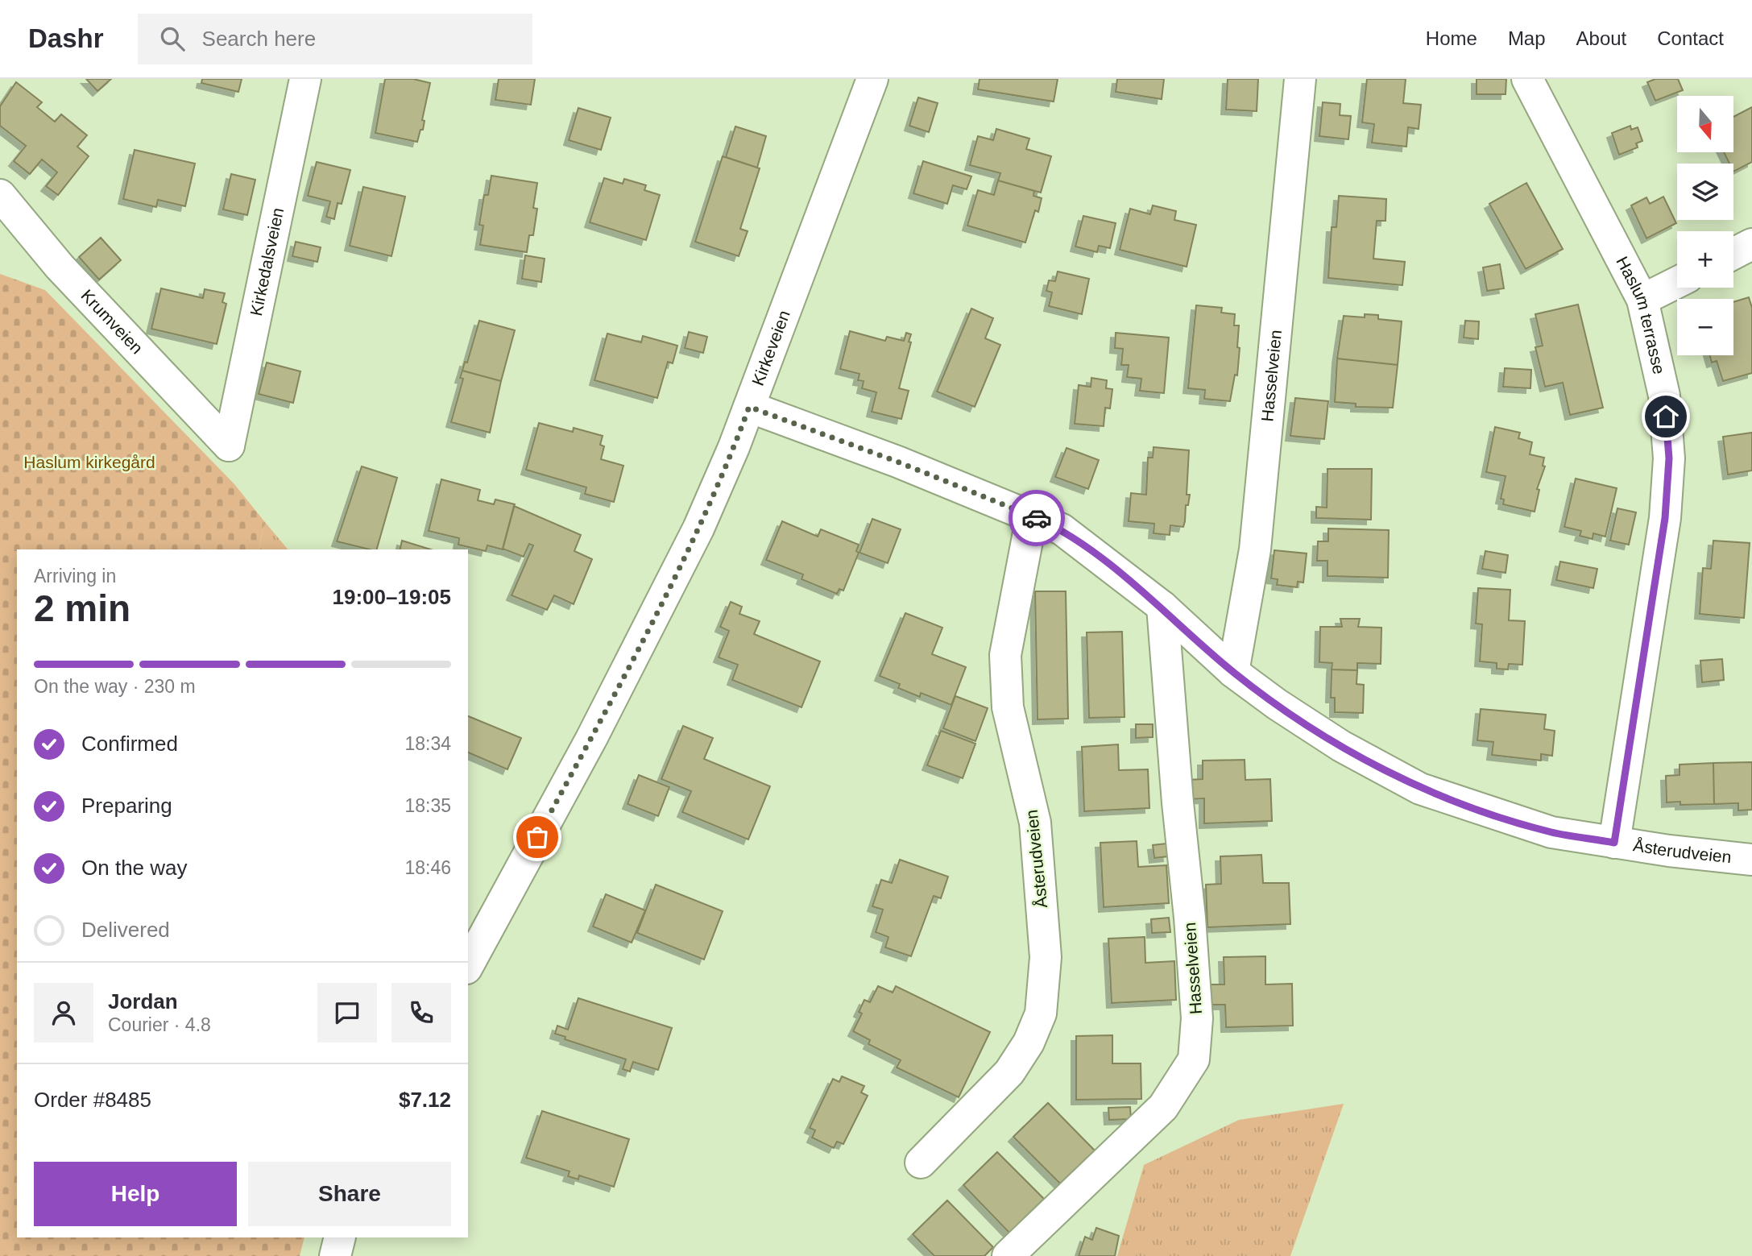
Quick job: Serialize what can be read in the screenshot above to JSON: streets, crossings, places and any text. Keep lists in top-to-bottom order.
{
  "streets": {
    "street": [
      "Kirkedalsveien",
      "Haslum terrasse",
      "Krumveien",
      "Kirkeveien",
      "Hasselveien",
      "Åsterudveien"
    ]
  },
  "crossings": [
    ["Kirkedalsveien", "Krumveien"],
    ["Haslum terrasse", "Åsterudveien"],
    ["Kirkeveien", "Åsterudveien"],
    ["Hasselveien", "Åsterudveien"]
  ],
  "parks": ["Haslum kirkegård"],
  "north": "bottom",
  "page": {
    "header": "Dashr",
    "search": "Search here",
    "nav": [
      "Home",
      "Map",
      "About",
      "Contact"
    ],
    "map_buttons": ["+", "−"],
    "heading": ["2 min", "Arriving in", "19:00–19:05"],
    "panel": [
      "Jordan",
      "Courier · 4.8",
      "Order #8485",
      "$7.12"
    ],
    "bar": "On the way · 230 m",
    "list": [
      ["Confirmed", "18:34"],
      ["Preparing", "18:35"],
      ["On the way", "18:46"],
      "Delivered"
    ],
    "buttons": ["Help", "Share"]
  }
}
